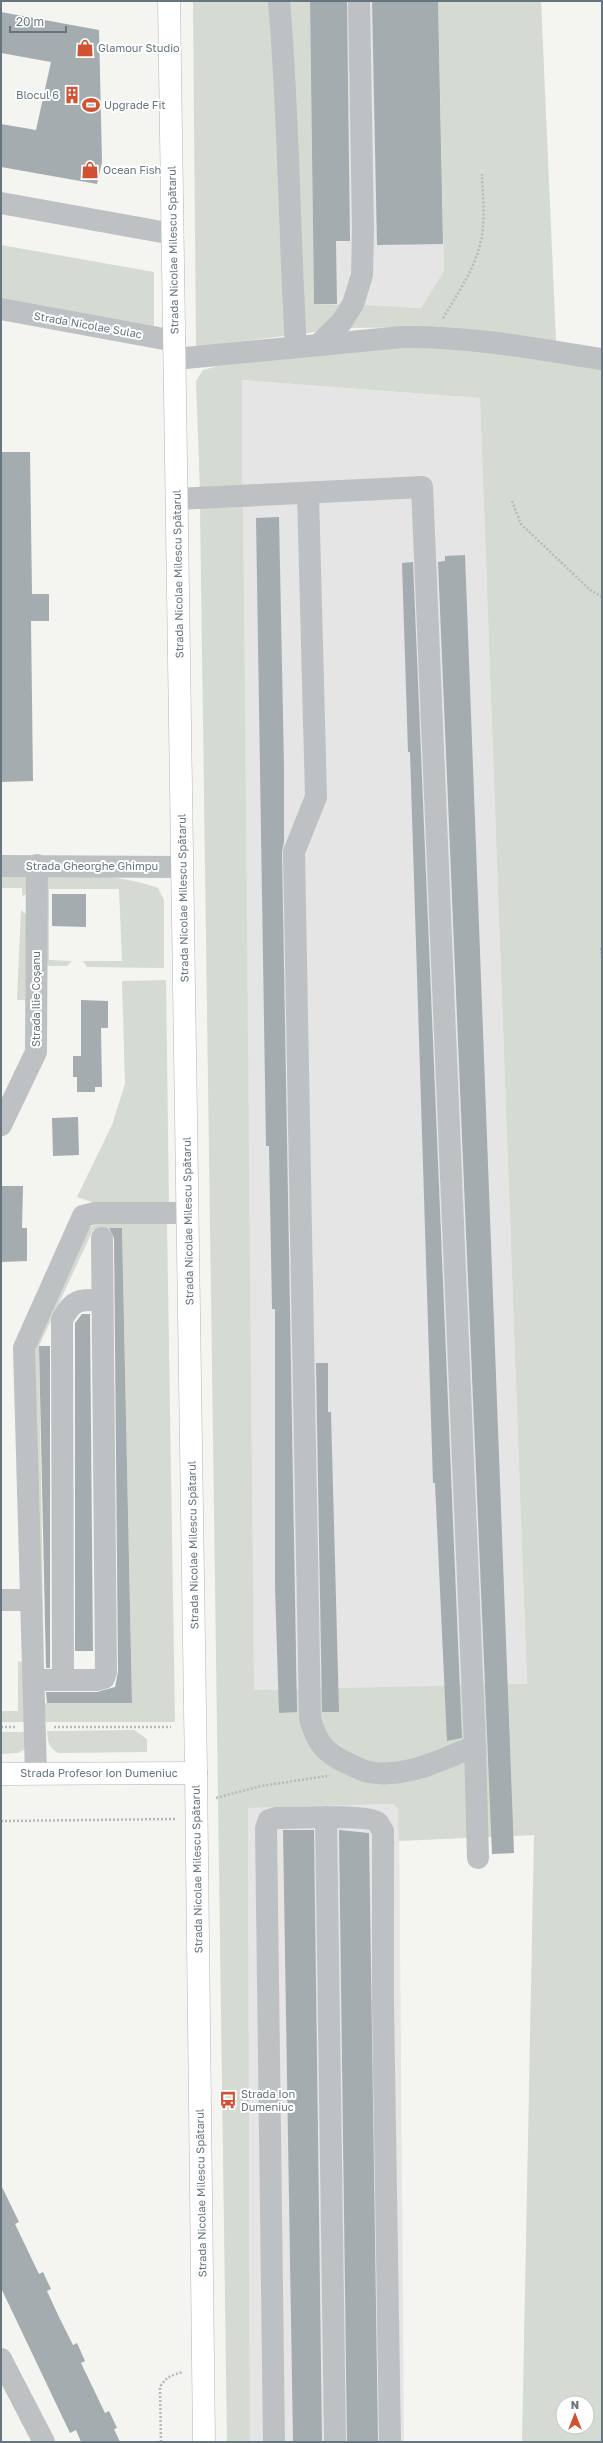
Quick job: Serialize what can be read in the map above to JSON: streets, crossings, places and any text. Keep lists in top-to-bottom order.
{
  "streets": {
    "main road": ["Strada Nicolae Milescu Spătarul", "Strada Profesor Ion Dumeniuc"],
    "street": ["Strada Nicolae Sulac", "Strada Gheorghe Ghimpu", "Strada Ilie Coșanu"]
  },
  "crossings": [
    ["Strada Nicolae Milescu Spătarul", "Strada Nicolae Sulac"],
    ["Strada Nicolae Milescu Spătarul", "Strada Gheorghe Ghimpu"],
    ["Strada Nicolae Milescu Spătarul", "Strada Profesor Ion Dumeniuc"],
    ["Strada Gheorghe Ghimpu", "Strada Ilie Coșanu"]
  ],
  "places": {
    "shop": ["Glamour Studio", "Ocean Fish"],
    "building": ["Blocul 6"],
    "sports": ["Upgrade Fit"],
    "bus stop": ["Strada Ion Dumeniuc"]
  },
  "scale_bar": "20 m",
  "north": "top"
}
